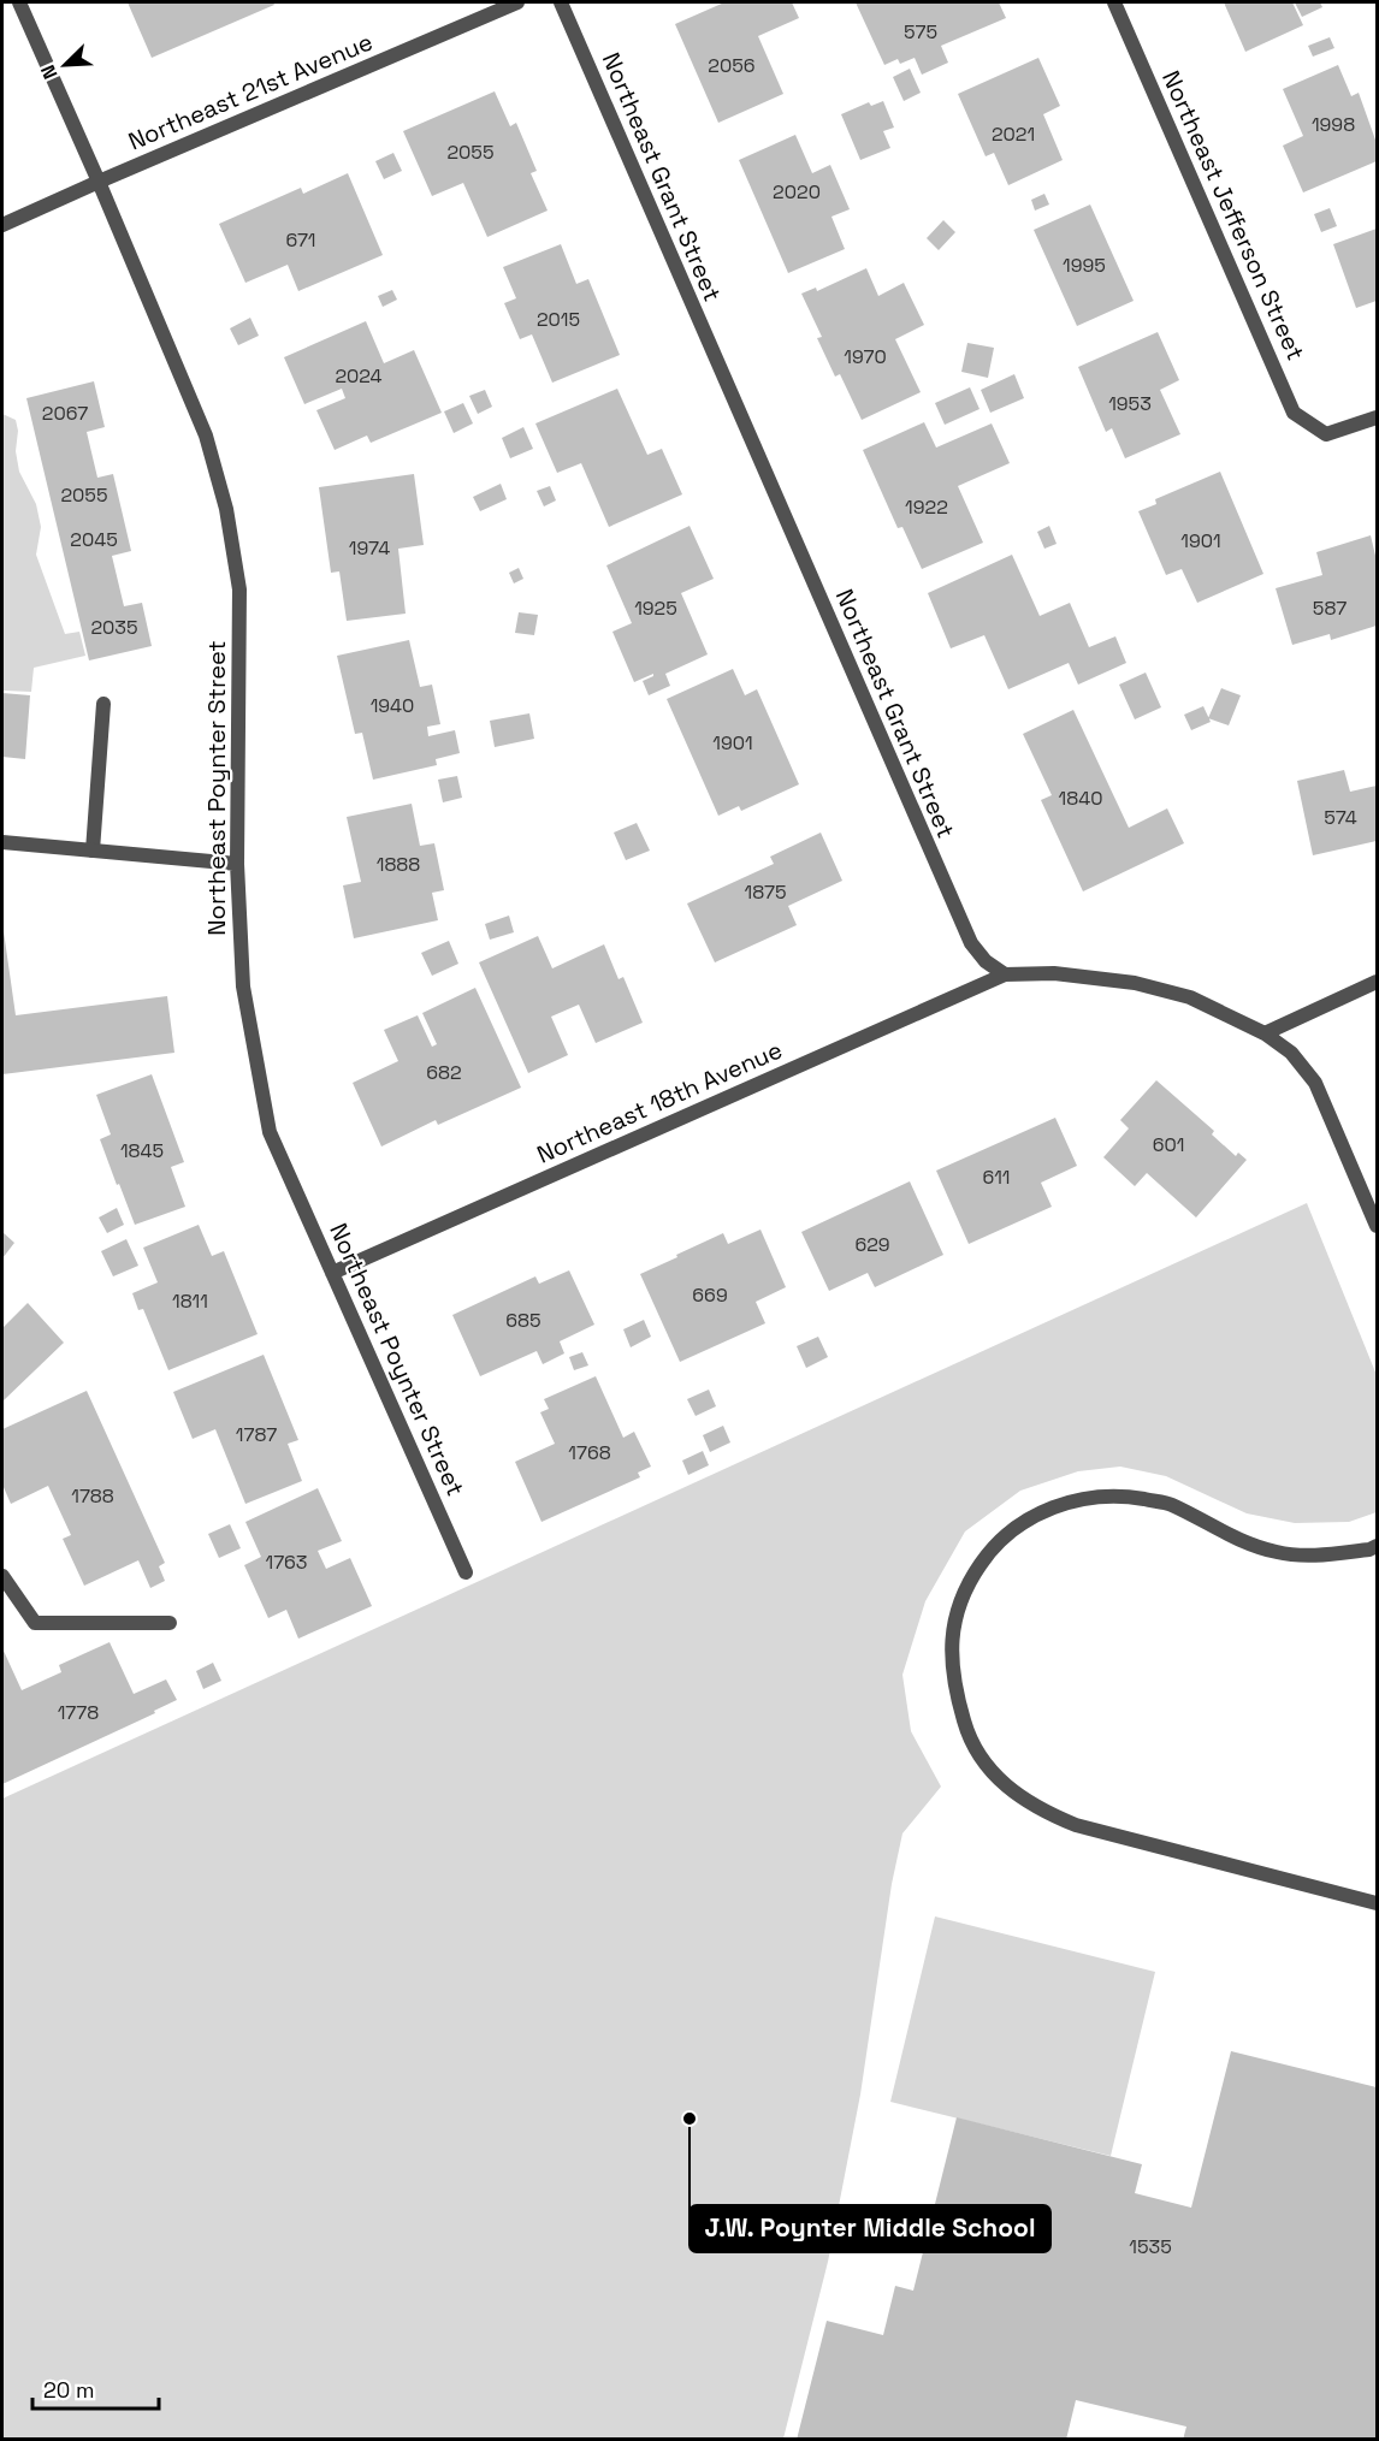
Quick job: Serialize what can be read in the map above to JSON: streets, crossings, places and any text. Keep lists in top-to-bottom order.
{
  "streets": {
    "street": [
      "Northeast 21st Avenue",
      "Northeast Grant Street",
      "Northeast Jefferson Street",
      "Northeast Poynter Street",
      "Northeast 18th Avenue"
    ]
  },
  "crossings": [
    ["Northeast 21st Avenue", "Northeast Poynter Street"],
    ["Northeast Grant Street", "Northeast 18th Avenue"],
    ["Northeast Poynter Street", "Northeast 18th Avenue"]
  ],
  "places": ["J.W. Poynter Middle School"],
  "house_numbers": [
    "575",
    "2056",
    "1998",
    "2021",
    "2055",
    "2020",
    "671",
    "1995",
    "2015",
    "1970",
    "2024",
    "1953",
    "2067",
    "2055",
    "1922",
    "2045",
    "1901",
    "1974",
    "1925",
    "587",
    "2035",
    "1940",
    "1901",
    "1840",
    "574",
    "1888",
    "1875",
    "682",
    "601",
    "1845",
    "611",
    "629",
    "669",
    "1811",
    "685",
    "1787",
    "1768",
    "1788",
    "1763",
    "1778",
    "1535"
  ],
  "scale_bar": "20 m",
  "north": "bottom left"
}
